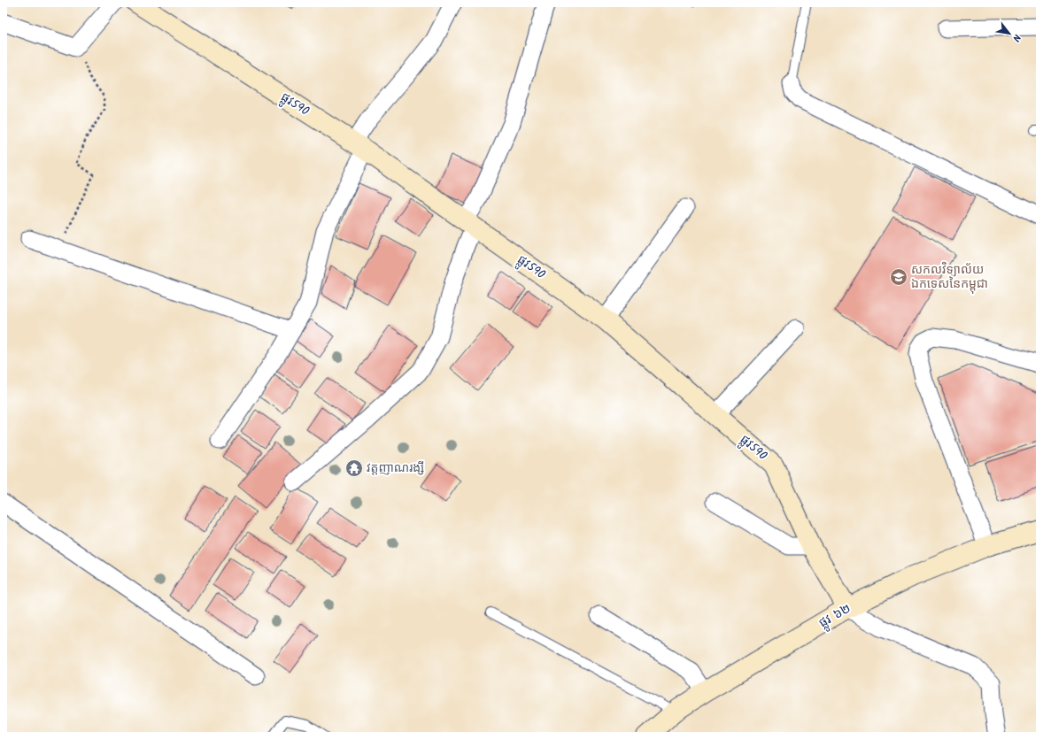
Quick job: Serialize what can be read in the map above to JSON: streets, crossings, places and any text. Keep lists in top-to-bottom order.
{
  "streets": {
    "street": ["ផ្លូវ590", "ផ្លូវ ៦២"]
  },
  "crossings": [
    ["ផ្លូវ590", "ផ្លូវ ៦២"]
  ],
  "places": {
    "school or university": ["សកលវិទ្យាល័យ ឯកទេសនៃកម្ពុជា"],
    "temple": ["វត្តញាណរង្សី"]
  },
  "north": "bottom right"
}
